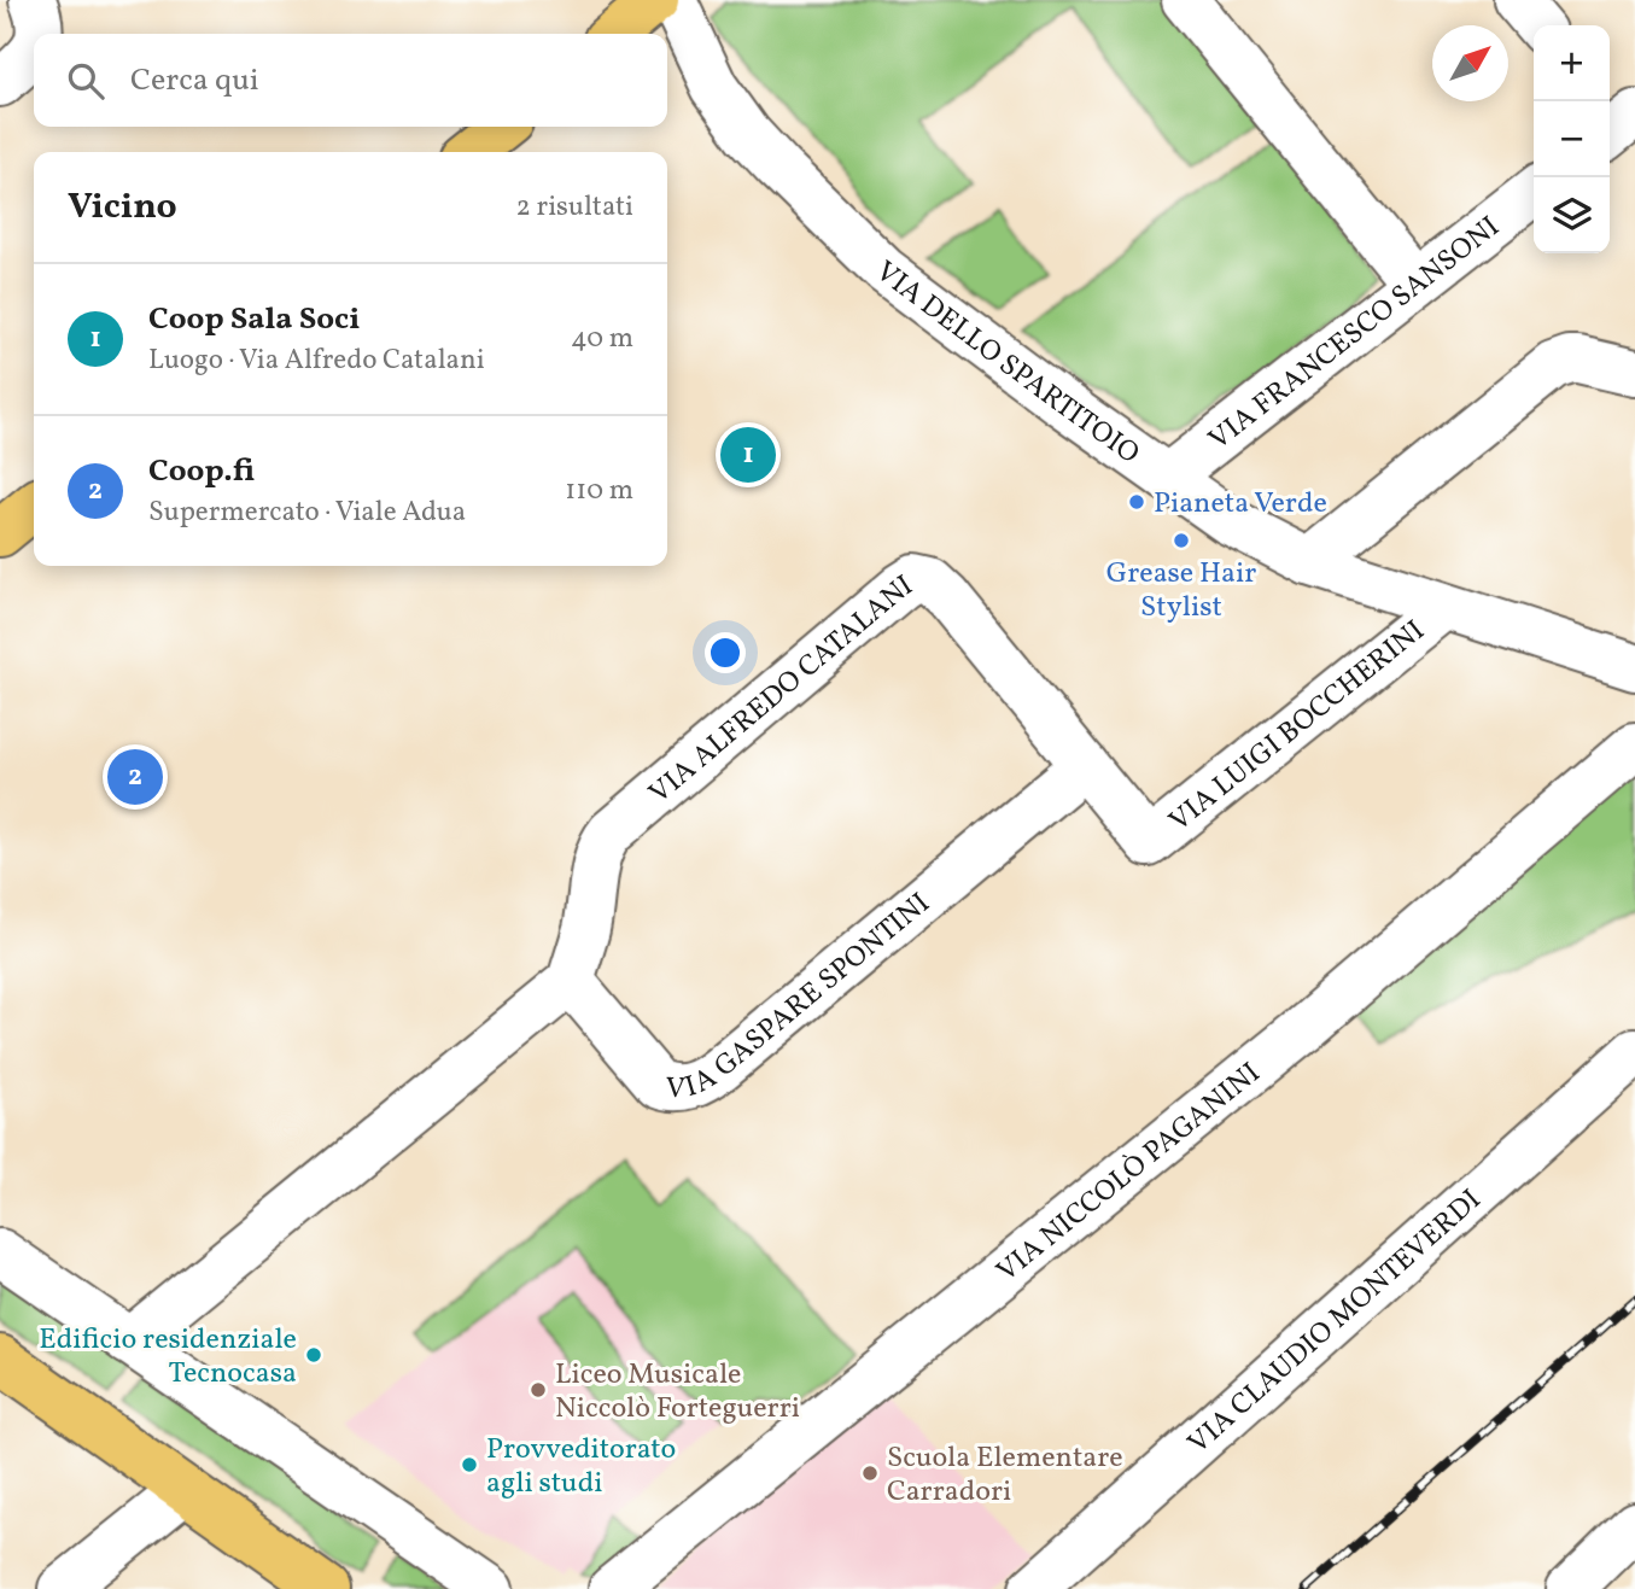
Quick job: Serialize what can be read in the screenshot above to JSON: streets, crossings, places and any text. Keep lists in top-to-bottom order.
{
  "streets": {
    "street": [
      "VIA FRANCESCO SANSONI",
      "VIA DELLO SPARTITOIO",
      "VIA ALFREDO CATALANI",
      "VIA LUIGI BOCCHERINI",
      "VIA GASPARE SPONTINI",
      "VIA NICCOLÒ PAGANINI",
      "VIA CLAUDIO MONTEVERDI"
    ]
  },
  "crossings": [
    ["VIA FRANCESCO SANSONI", "VIA DELLO SPARTITOIO"],
    ["VIA DELLO SPARTITOIO", "VIA LUIGI BOCCHERINI"],
    ["VIA ALFREDO CATALANI", "VIA LUIGI BOCCHERINI"],
    ["VIA ALFREDO CATALANI", "VIA GASPARE SPONTINI"],
    ["VIA LUIGI BOCCHERINI", "VIA GASPARE SPONTINI"]
  ],
  "places": [
    "Pianeta Verde",
    "Grease Hair Stylist",
    "Edificio residenziale Tecnocasa",
    "Liceo Musicale Niccolò Forteguerri",
    "Provveditorato agli studi",
    "Scuola Elementare Carradori"
  ],
  "north": "top right",
  "page": {
    "map_buttons": ["+", "−"],
    "search": "Cerca qui",
    "heading": ["Vicino", "2 risultati"],
    "list": [
      {
        "mark": "1",
        "name": "Coop Sala Soci",
        "note": "Luogo · Via Alfredo Catalani",
        "value": "40 m"
      },
      {
        "mark": "2",
        "name": "Coop.fi",
        "note": "Supermercato · Viale Adua",
        "value": "110 m"
      }
    ],
    "pins": ["1", "2"]
  }
}
